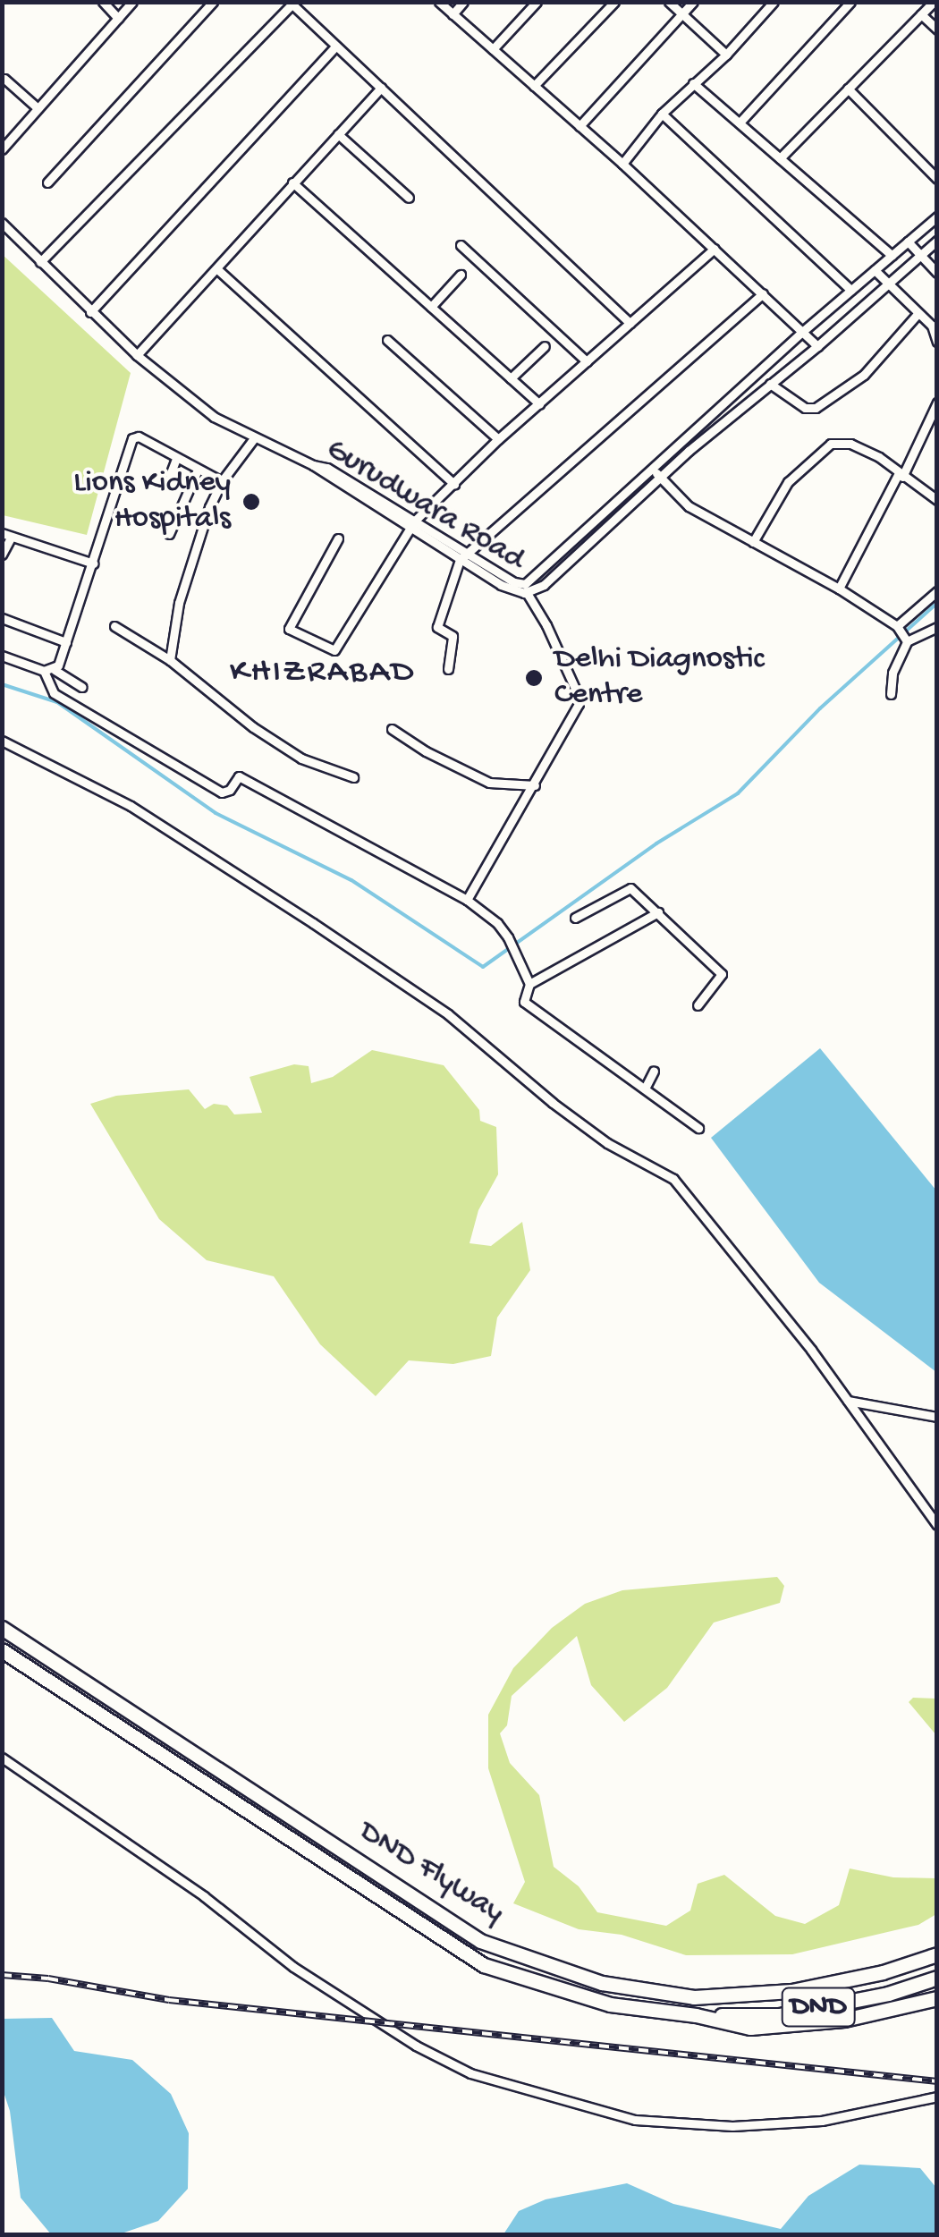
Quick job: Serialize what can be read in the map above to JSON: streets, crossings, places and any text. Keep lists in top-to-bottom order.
{
  "streets": {
    "highway": ["DND Flyway", "DND"],
    "street": ["Gurudwara Road"]
  },
  "crossings": [
    ["DND Flyway", "DND"]
  ],
  "districts": ["KHIZRABAD"],
  "places": ["Lions Kidney Hospitals", "Delhi Diagnostic Centre"]
}
